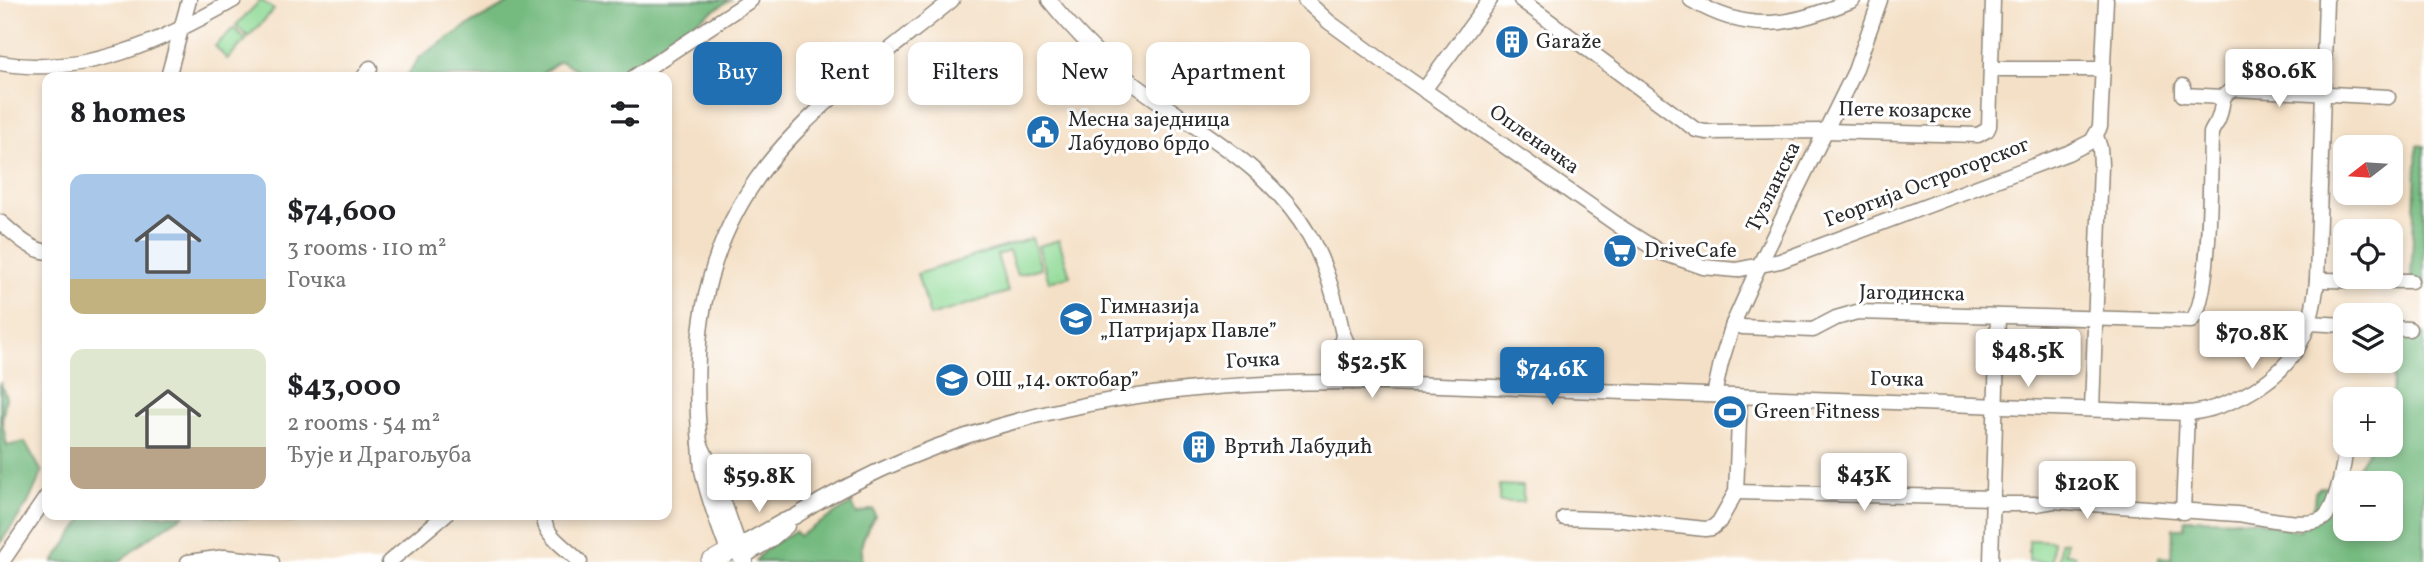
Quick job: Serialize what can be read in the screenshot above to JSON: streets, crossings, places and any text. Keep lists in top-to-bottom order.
{
  "streets": {
    "street": [
      "Пете козарске",
      "Опленачка",
      "Георгија Острогорског",
      "Тузланска",
      "Јагодинска",
      "Гочка"
    ]
  },
  "crossings": [
    ["Пете козарске", "Тузланска"],
    ["Опленачка", "Георгија Острогорског"],
    ["Опленачка", "Тузланска"],
    ["Георгија Острогорског", "Тузланска"],
    ["Тузланска", "Јагодинска"],
    ["Тузланска", "Гочка"]
  ],
  "places": {
    "building": ["Garaže", "Вртић Лабудић"],
    "public building": ["Месна заједница Лабудово брдо"],
    "supermarket": ["DriveCafe"],
    "school or university": ["Гимназија „Патријарх Павле”", "ОШ „14. октобар”"],
    "sports": ["Green Fitness"]
  },
  "north": "left",
  "page": {
    "chip": [
      "Buy",
      "Rent",
      "Filters",
      "New",
      "Apartment"
    ],
    "price": [
      "$80.6K",
      "$70.8K",
      "$48.5K",
      "$52.5K",
      "$74.6K",
      "$43K",
      "$59.8K",
      "$120K"
    ],
    "heading": "8 homes",
    "map_buttons": ["+", "−"],
    "list": [
      {
        "name": "$74,600",
        "note": "3 rooms · 110 m² · Гочка"
      },
      {
        "name": "$43,000",
        "note": "2 rooms · 54 m² · Ђује и Драгољуба"
      }
    ]
  }
}
